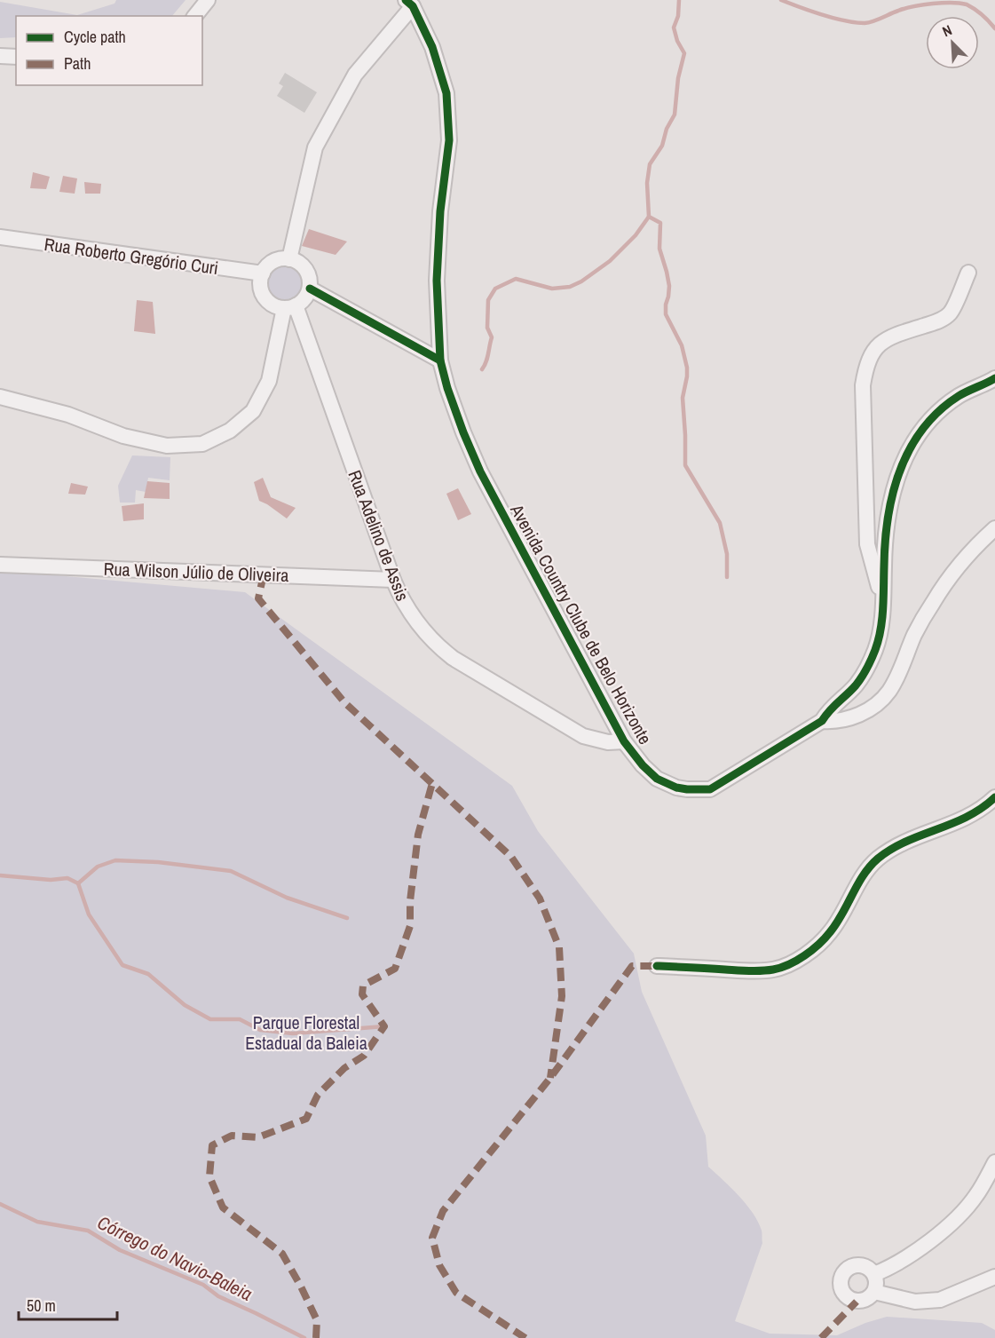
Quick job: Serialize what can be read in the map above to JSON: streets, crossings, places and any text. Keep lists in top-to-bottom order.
{
  "streets": {
    "street": [
      "Rua Roberto Gregório Curi",
      "Rua Adelino de Assis",
      "Rua Wilson Júlio de Oliveira",
      "Avenida Country Clube de Belo Horizonte"
    ]
  },
  "crossings": [
    ["Rua Roberto Gregório Curi", "Rua Adelino de Assis"],
    ["Rua Adelino de Assis", "Rua Wilson Júlio de Oliveira"],
    ["Rua Adelino de Assis", "Avenida Country Clube de Belo Horizonte"]
  ],
  "water": ["Córrego do Navio-Baleia"],
  "parks": ["Parque Florestal Estadual da Baleia"],
  "legend": ["Cycle path", "Path"],
  "scale_bar": "50 m",
  "north": "top left"
}
